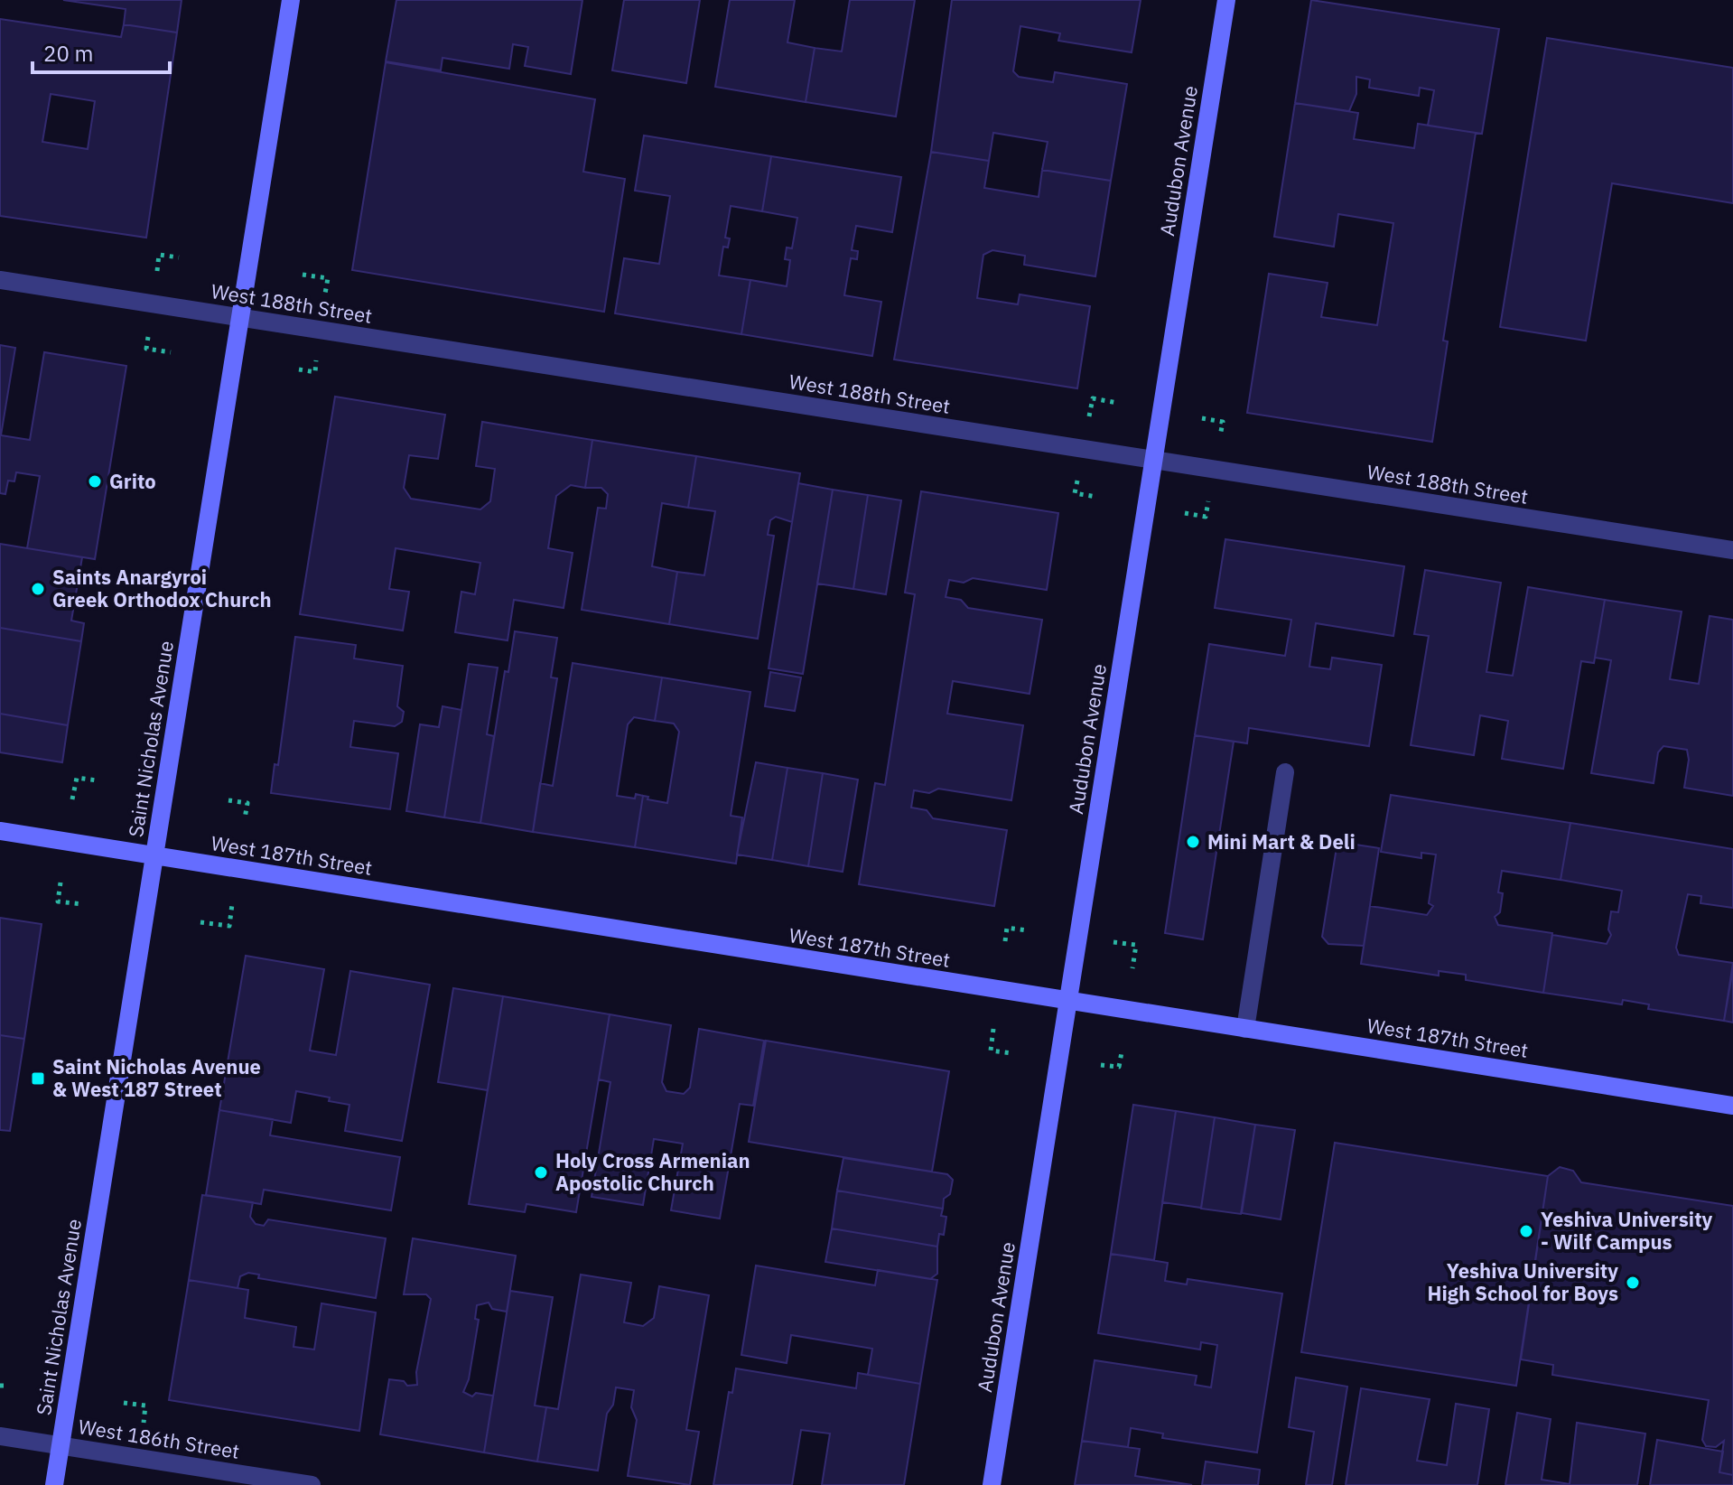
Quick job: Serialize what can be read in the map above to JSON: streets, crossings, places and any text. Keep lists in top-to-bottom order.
{
  "streets": {
    "street": [
      "Audubon Avenue",
      "West 188th Street",
      "Saint Nicholas Avenue",
      "West 187th Street",
      "West 186th Street"
    ]
  },
  "crossings": [
    ["Audubon Avenue", "West 188th Street"],
    ["Audubon Avenue", "West 187th Street"],
    ["West 188th Street", "Saint Nicholas Avenue"],
    ["Saint Nicholas Avenue", "West 187th Street"],
    ["Saint Nicholas Avenue", "West 186th Street"]
  ],
  "places": {
    "other": [
      "Grito",
      "Saints Anargyroi Greek Orthodox Church",
      "Mini Mart & Deli",
      "Holy Cross Armenian Apostolic Church",
      "Yeshiva University - Wilf Campus",
      "Yeshiva University High School for Boys"
    ],
    "transit": ["Saint Nicholas Avenue & West 187 Street"]
  },
  "scale_bar": "20 m"
}
